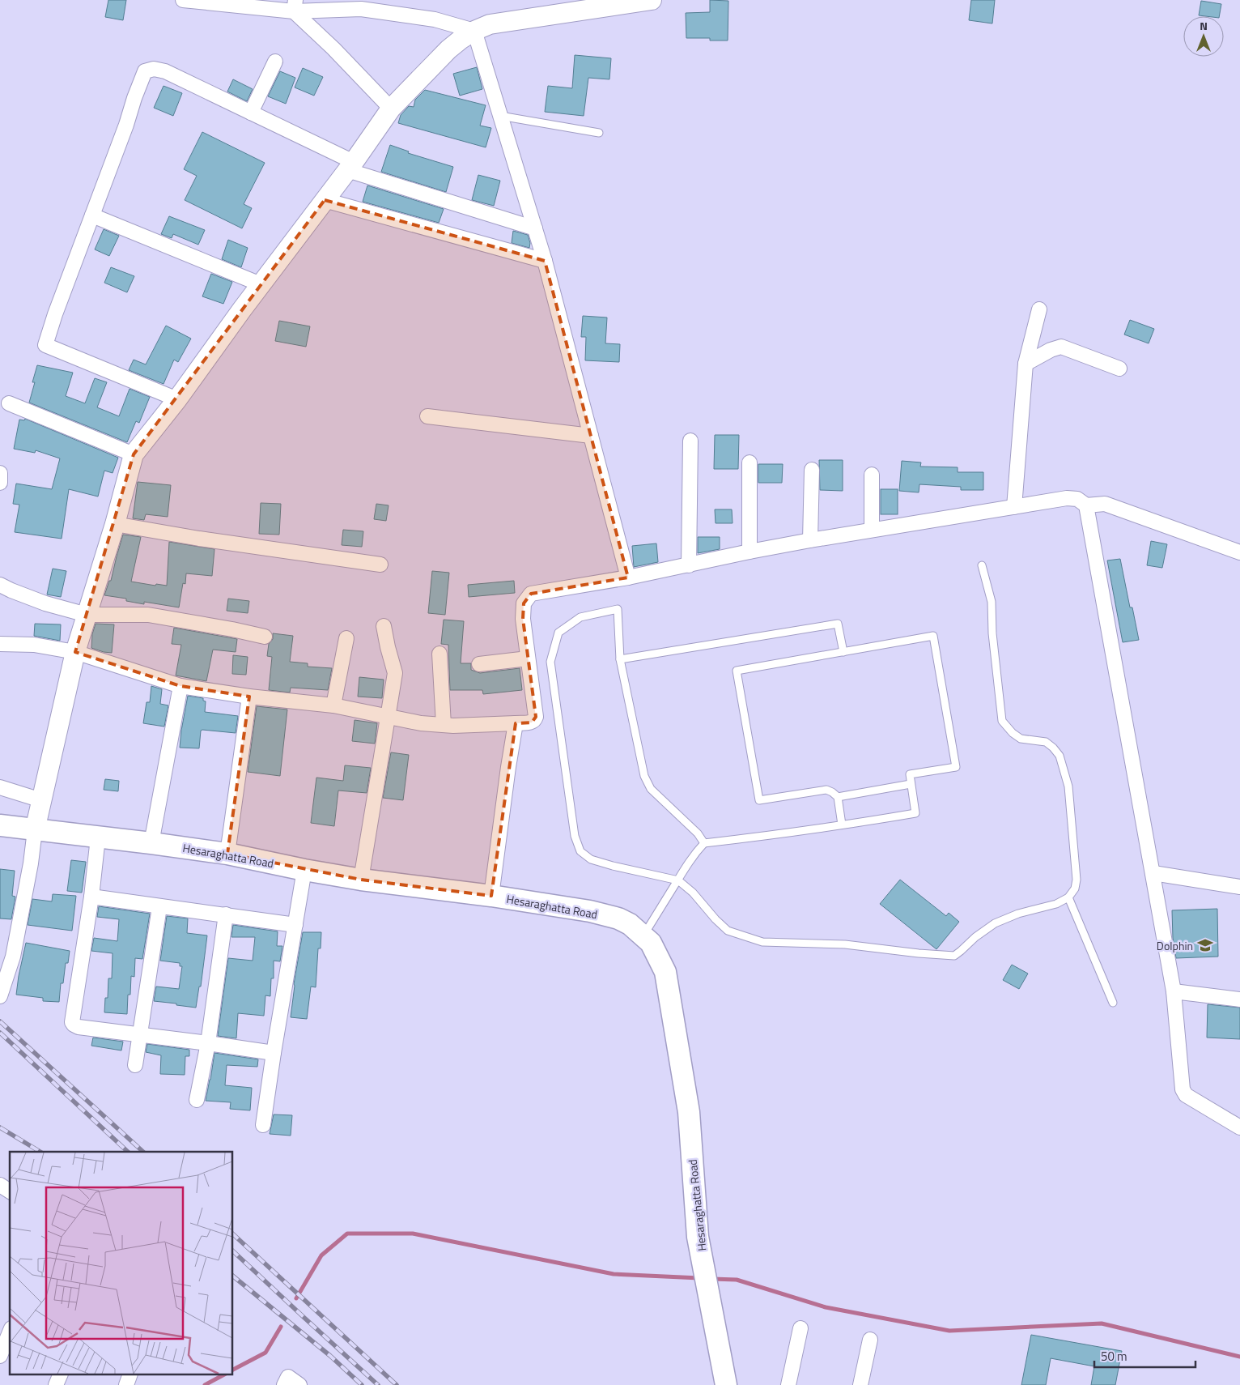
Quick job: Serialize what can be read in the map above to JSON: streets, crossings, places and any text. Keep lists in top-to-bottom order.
{
  "streets": {
    "main road": ["Hesaraghatta Road"]
  },
  "places": {
    "school or university": ["Dolphin"]
  },
  "scale_bar": "50 m",
  "north": "top"
}
